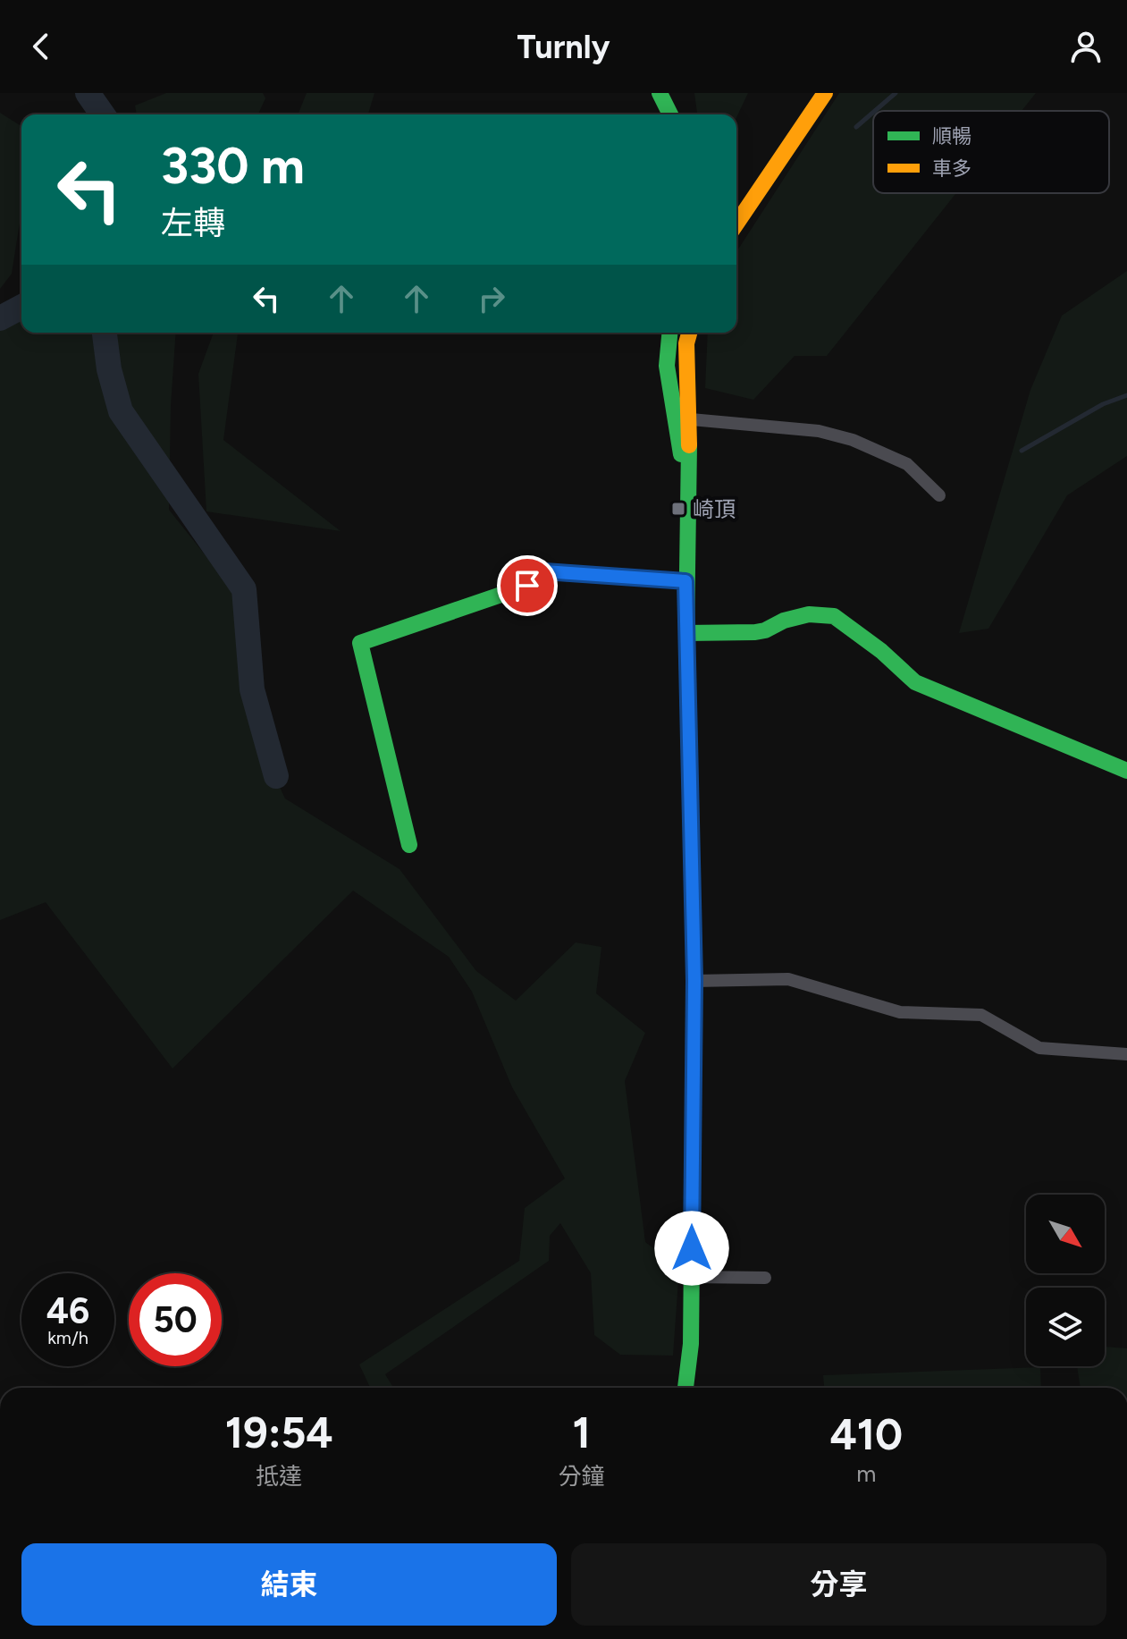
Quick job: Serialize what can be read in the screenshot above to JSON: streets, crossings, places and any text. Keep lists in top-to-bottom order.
{
  "places": {
    "transit": ["崎頂"]
  },
  "legend": ["順暢", "車多"],
  "north": "bottom right",
  "page": {
    "header": "Turnly",
    "turn": ["330 m", "左轉"],
    "speed": "46 km/h",
    "limit": "50",
    "eta": [
      "19:54",
      "抵達",
      "1",
      "分鐘",
      "410",
      "m"
    ],
    "buttons": ["結束", "分享"]
  }
}
